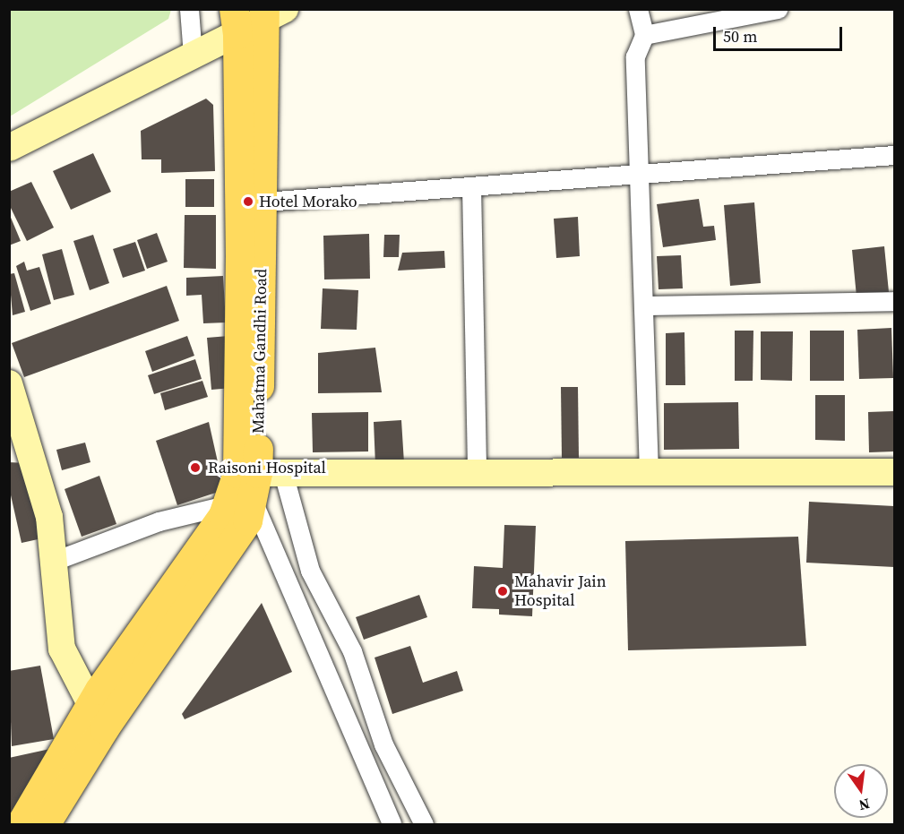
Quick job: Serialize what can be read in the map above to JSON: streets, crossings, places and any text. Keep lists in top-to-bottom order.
{
  "streets": {
    "main road": ["Mahatma Gandhi Road"]
  },
  "places": ["Hotel Morako", "Raisoni Hospital", "Mahavir Jain Hospital"],
  "scale_bar": "50 m",
  "north": "bottom"
}
